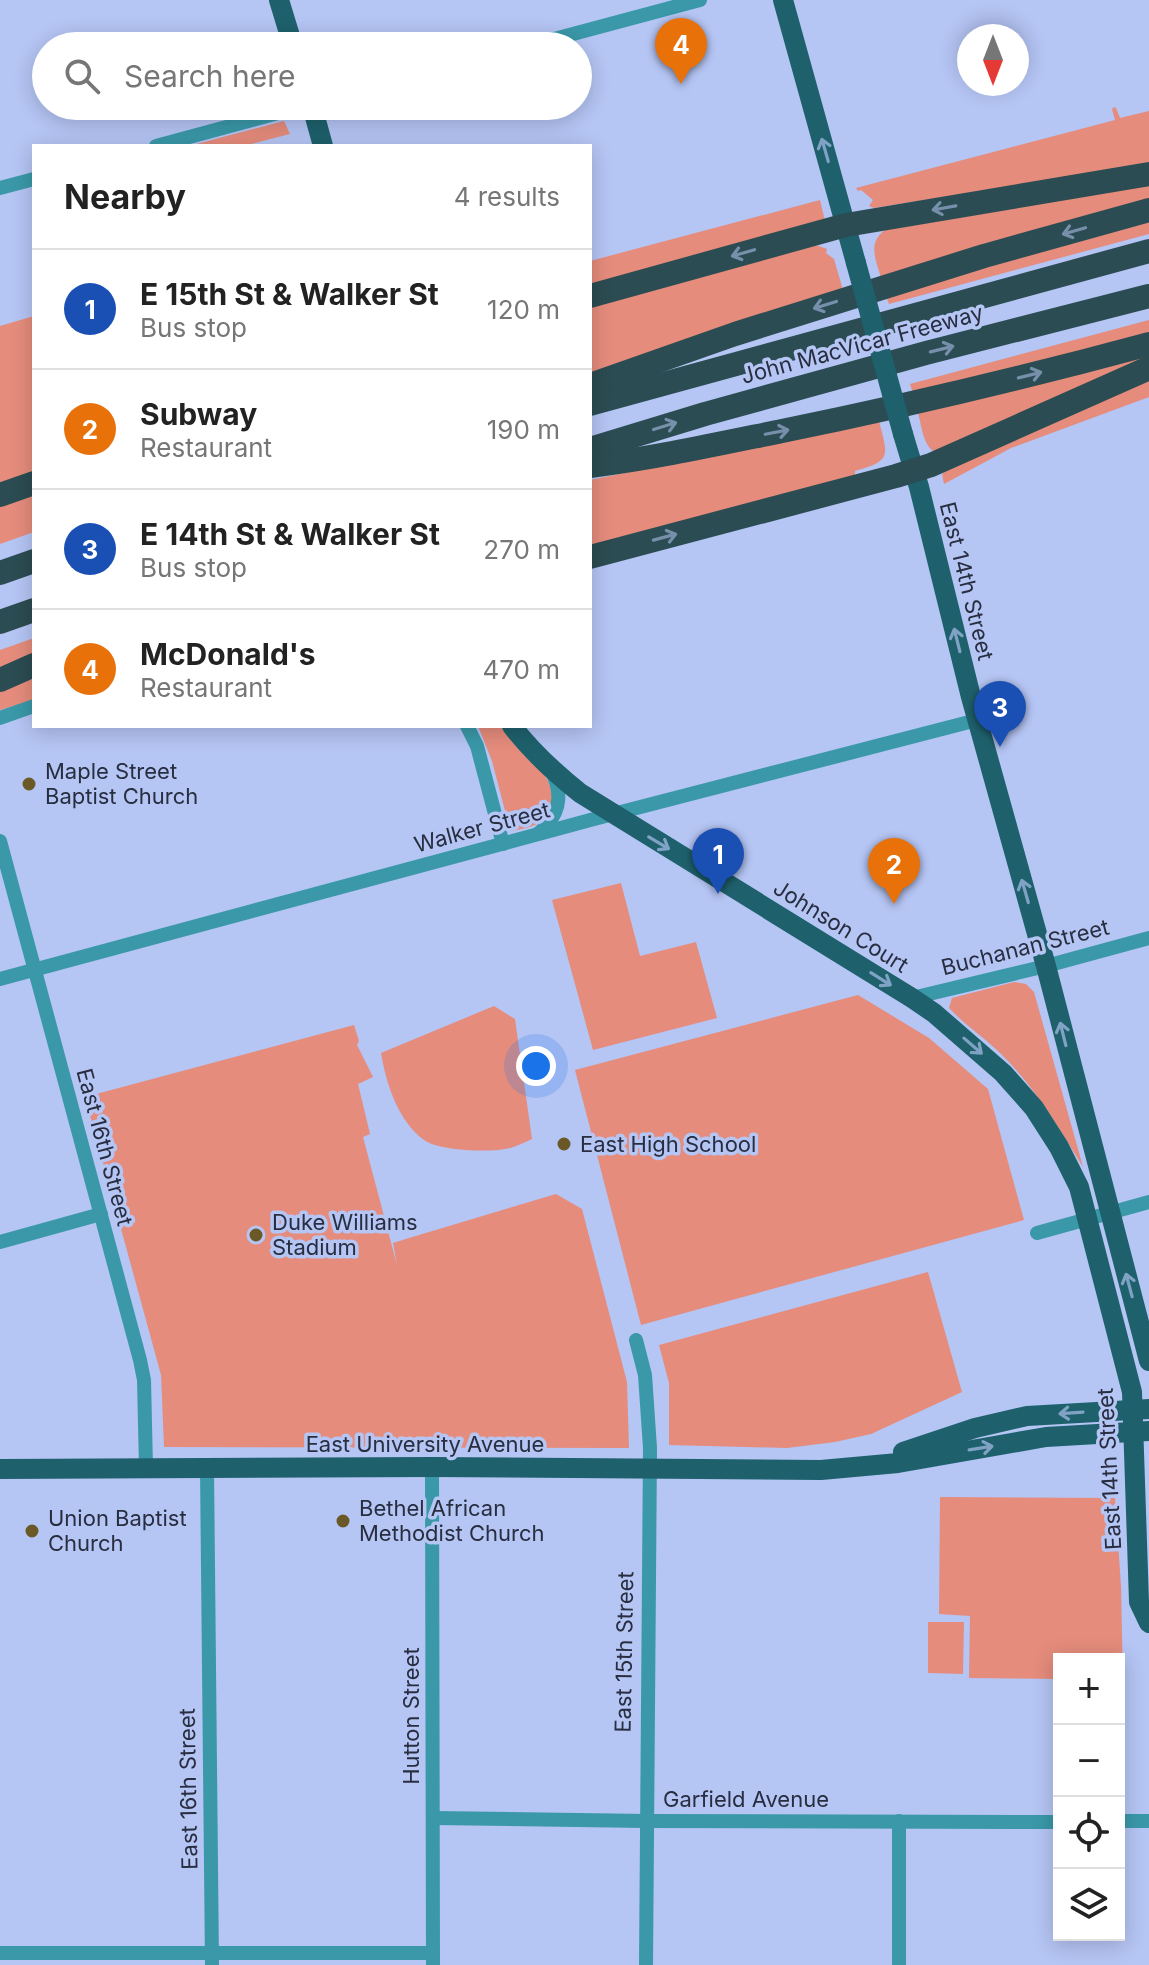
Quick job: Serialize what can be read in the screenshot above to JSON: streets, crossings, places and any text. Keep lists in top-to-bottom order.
{
  "streets": {
    "highway": ["John MacVicar Freeway"],
    "main road": ["East 14th Street", "Johnson Court", "East University Avenue"],
    "street": [
      "Walker Street",
      "Buchanan Street",
      "East 16th Street",
      "East 15th Street",
      "Hutton Street",
      "Garfield Avenue"
    ]
  },
  "crossings": [
    ["East 14th Street", "Walker Street"],
    ["East 14th Street", "Johnson Court"],
    ["East 14th Street", "Buchanan Street"],
    ["East 14th Street", "East University Avenue"],
    ["Walker Street", "Johnson Court"],
    ["Walker Street", "East 16th Street"],
    ["Johnson Court", "Buchanan Street"],
    ["East 16th Street", "East University Avenue"],
    ["East University Avenue", "East 15th Street"],
    ["East University Avenue", "Hutton Street"],
    ["East 15th Street", "Garfield Avenue"],
    ["Hutton Street", "Garfield Avenue"]
  ],
  "one_way": ["East 14th Street", "Johnson Court"],
  "places": [
    "Maple Street Baptist Church",
    "East High School",
    "Duke Williams Stadium",
    "Bethel African Methodist Church",
    "Union Baptist Church"
  ],
  "north": "bottom",
  "page": {
    "pins": [
      "4",
      "3",
      "1",
      "2"
    ],
    "search": "Search here",
    "heading": ["Nearby", "4 results"],
    "list": [
      {
        "mark": "1",
        "name": "E 15th St & Walker St",
        "note": "Bus stop",
        "value": "120 m"
      },
      {
        "mark": "2",
        "name": "Subway",
        "note": "Restaurant",
        "value": "190 m"
      },
      {
        "mark": "3",
        "name": "E 14th St & Walker St",
        "note": "Bus stop",
        "value": "270 m"
      },
      {
        "mark": "4",
        "name": "McDonald's",
        "note": "Restaurant",
        "value": "470 m"
      }
    ],
    "map_buttons": ["+", "−"]
  }
}
